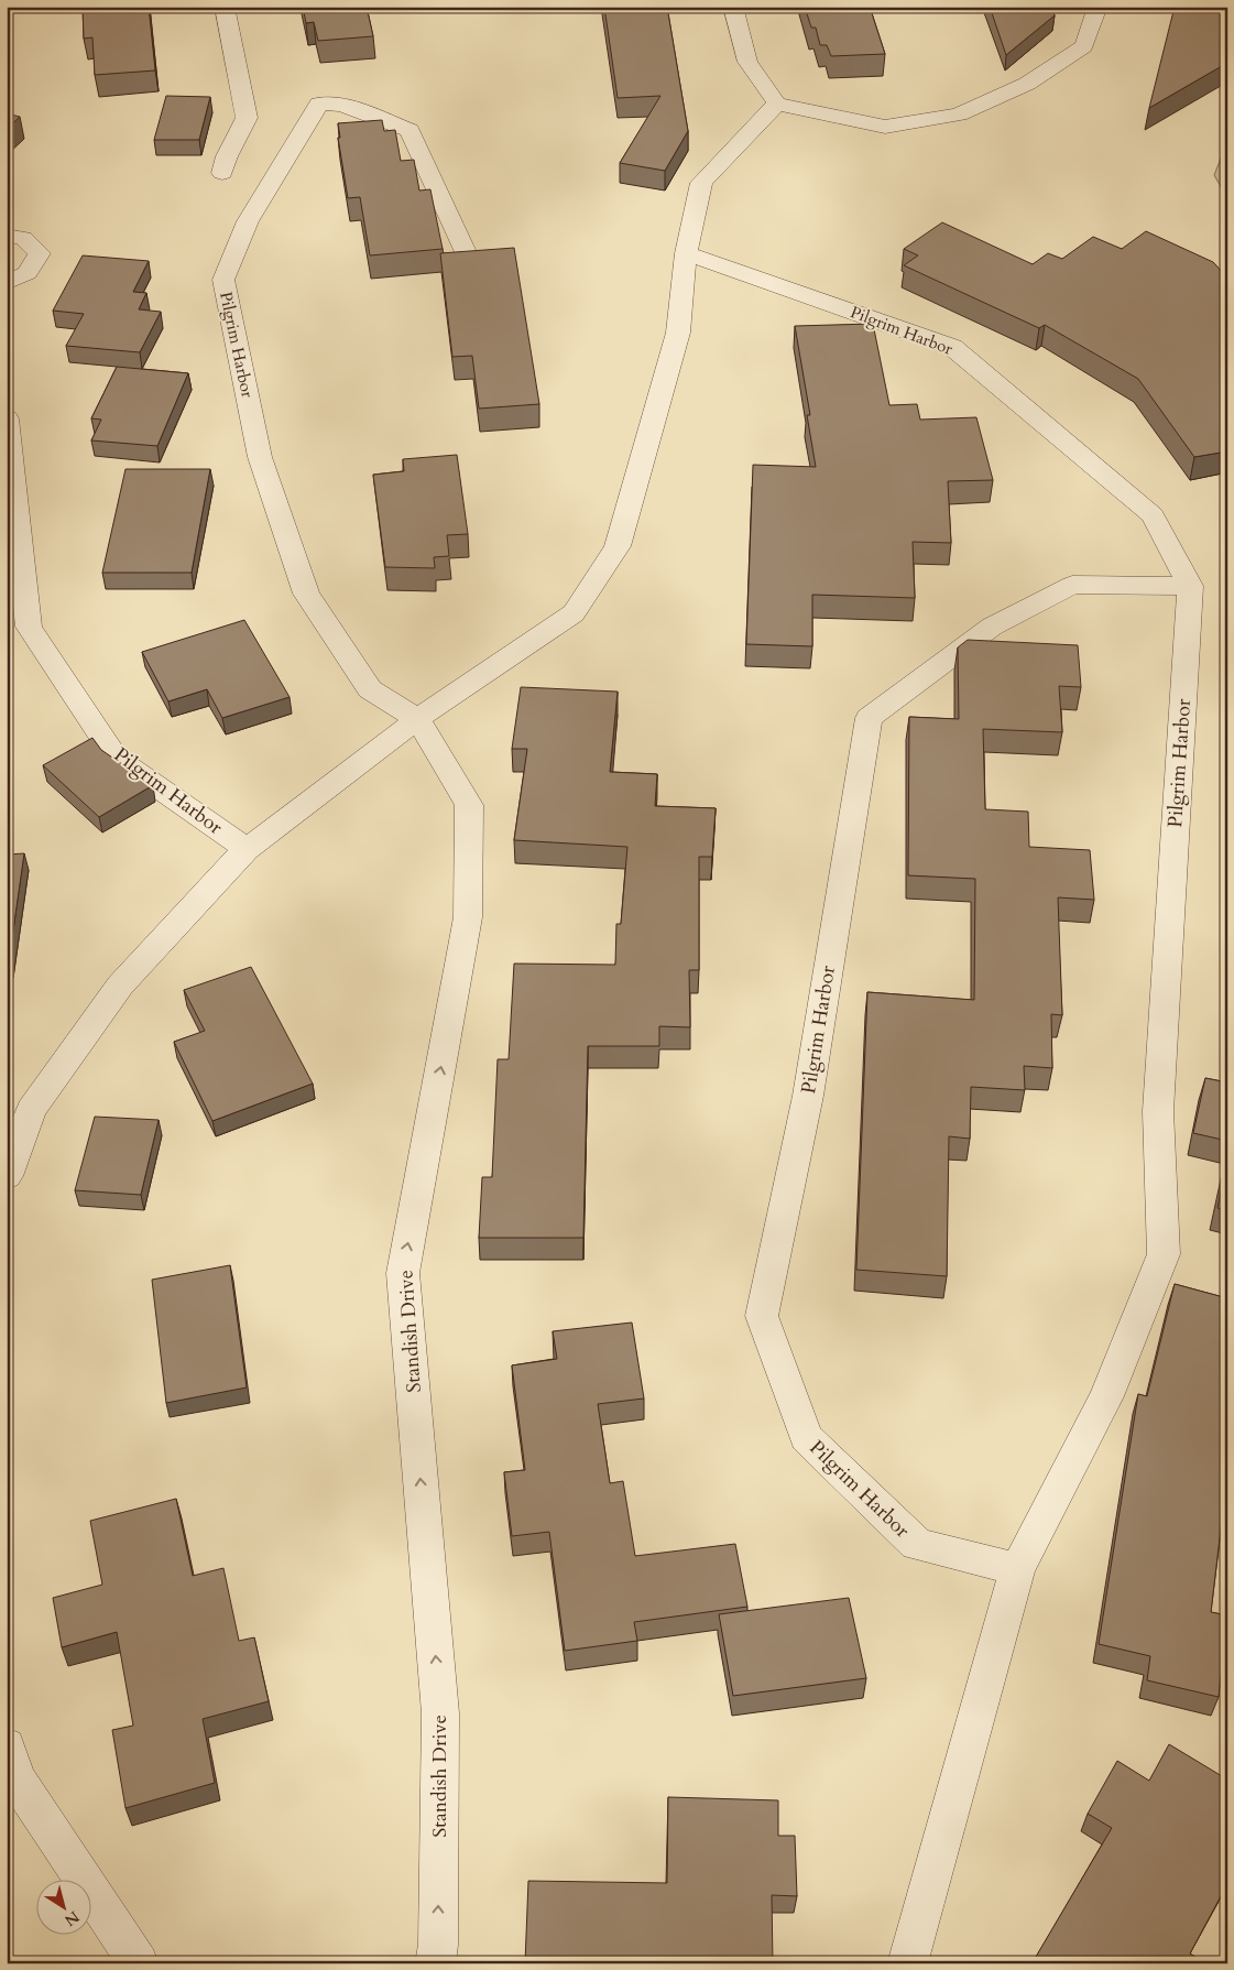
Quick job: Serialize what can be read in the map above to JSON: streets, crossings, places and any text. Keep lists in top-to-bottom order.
{
  "streets": {
    "street": ["Pilgrim Harbor", "Standish Drive"]
  },
  "crossings": [
    ["Pilgrim Harbor", "Standish Drive"]
  ],
  "one_way": ["Standish Drive"],
  "north": "bottom right"
}
